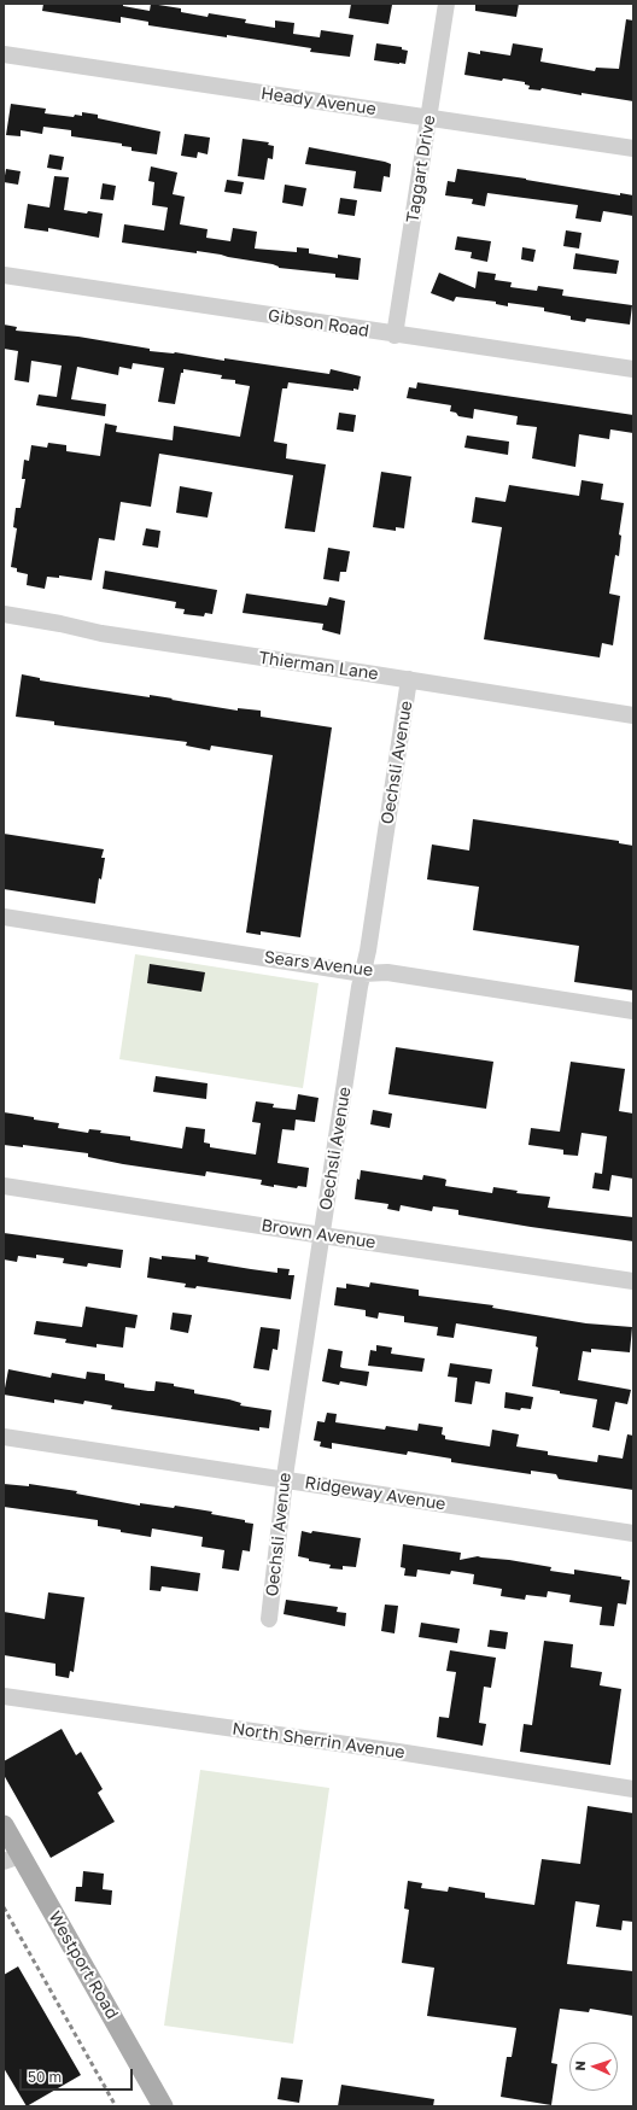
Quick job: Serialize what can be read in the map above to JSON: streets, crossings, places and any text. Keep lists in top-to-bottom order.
{
  "streets": {
    "main road": ["Westport Road"],
    "street": [
      "Heady Avenue",
      "Taggart Drive",
      "Gibson Road",
      "Thierman Lane",
      "Oechsli Avenue",
      "Sears Avenue",
      "Brown Avenue",
      "Ridgeway Avenue",
      "North Sherrin Avenue"
    ]
  },
  "crossings": [
    ["Heady Avenue", "Taggart Drive"],
    ["Taggart Drive", "Gibson Road"],
    ["Thierman Lane", "Oechsli Avenue"],
    ["Oechsli Avenue", "Sears Avenue"],
    ["Oechsli Avenue", "Brown Avenue"],
    ["Oechsli Avenue", "Ridgeway Avenue"]
  ],
  "scale_bar": "50 m",
  "north": "left"
}
